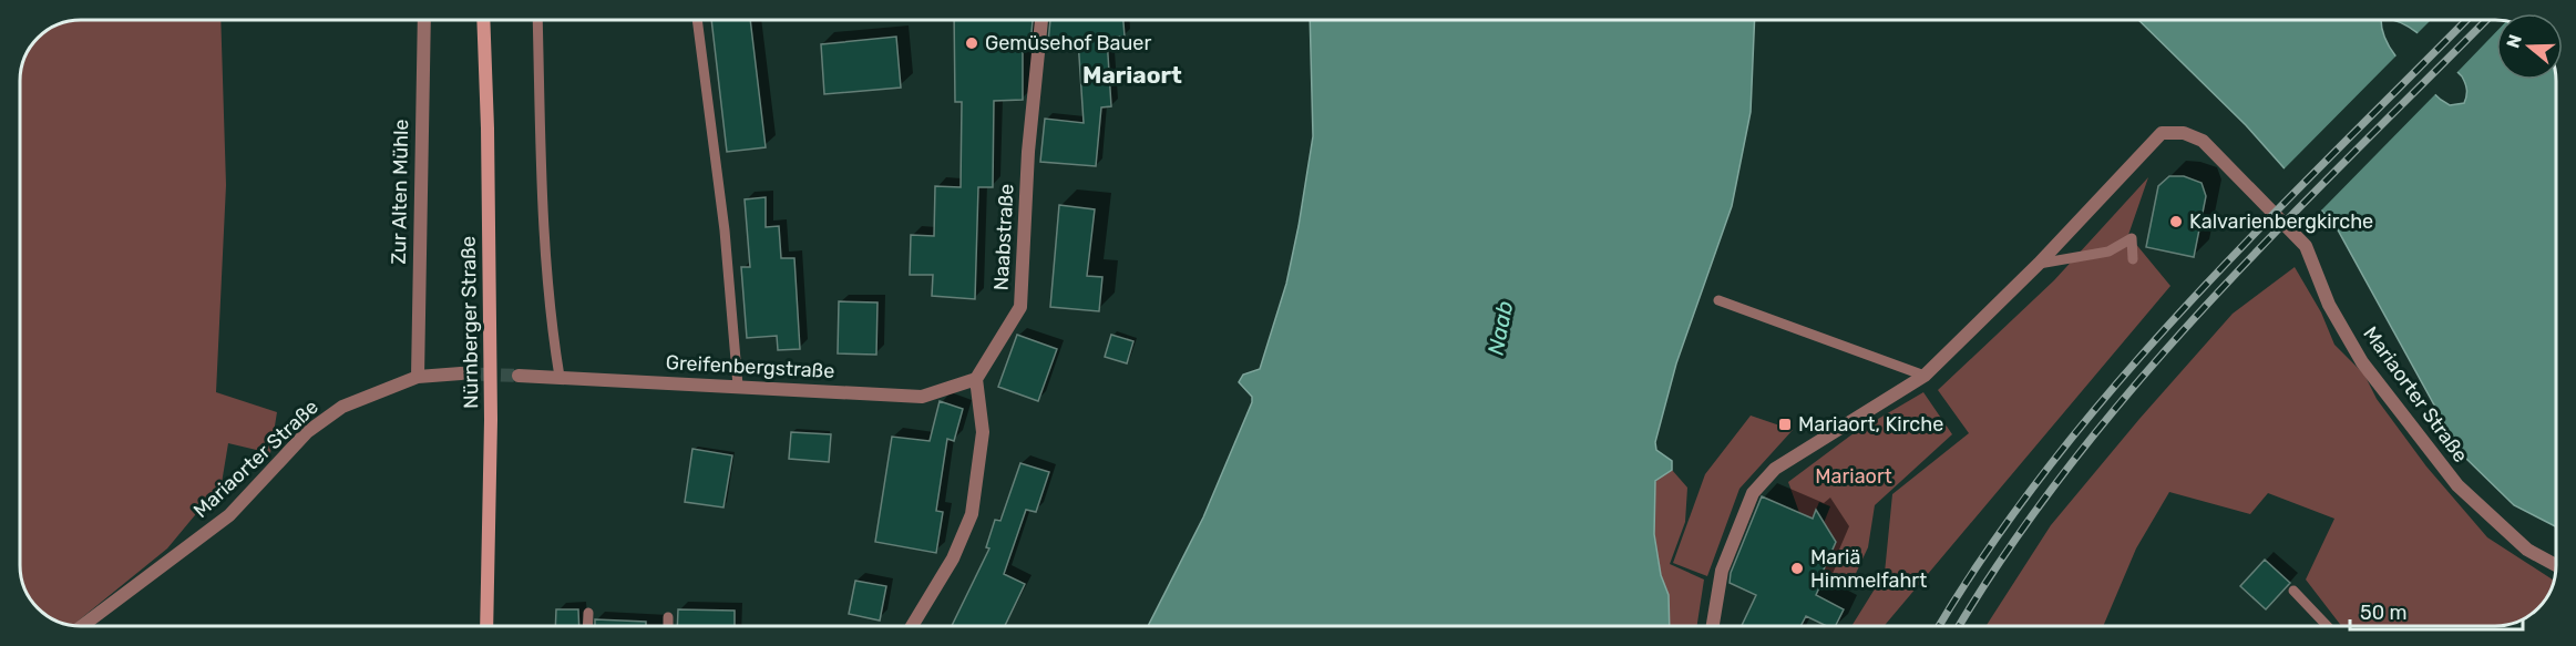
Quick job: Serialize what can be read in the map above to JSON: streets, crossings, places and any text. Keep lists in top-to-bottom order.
{
  "streets": {
    "main road": ["Nürnberger Straße"],
    "street": [
      "Zur Alten Mühle",
      "Naabstraße",
      "Greifenbergstraße",
      "Mariaorter Straße"
    ]
  },
  "crossings": [
    ["Zur Alten Mühle", "Mariaorter Straße"],
    ["Naabstraße", "Greifenbergstraße"]
  ],
  "districts": ["Mariaort"],
  "water": ["Naab"],
  "parks": ["Mariaort"],
  "places": {
    "other": ["Gemüsehof Bauer", "Kalvarienbergkirche", "Mariä Himmelfahrt"],
    "transit": ["Mariaort, Kirche"]
  },
  "scale_bar": "50 m",
  "north": "left"
}
